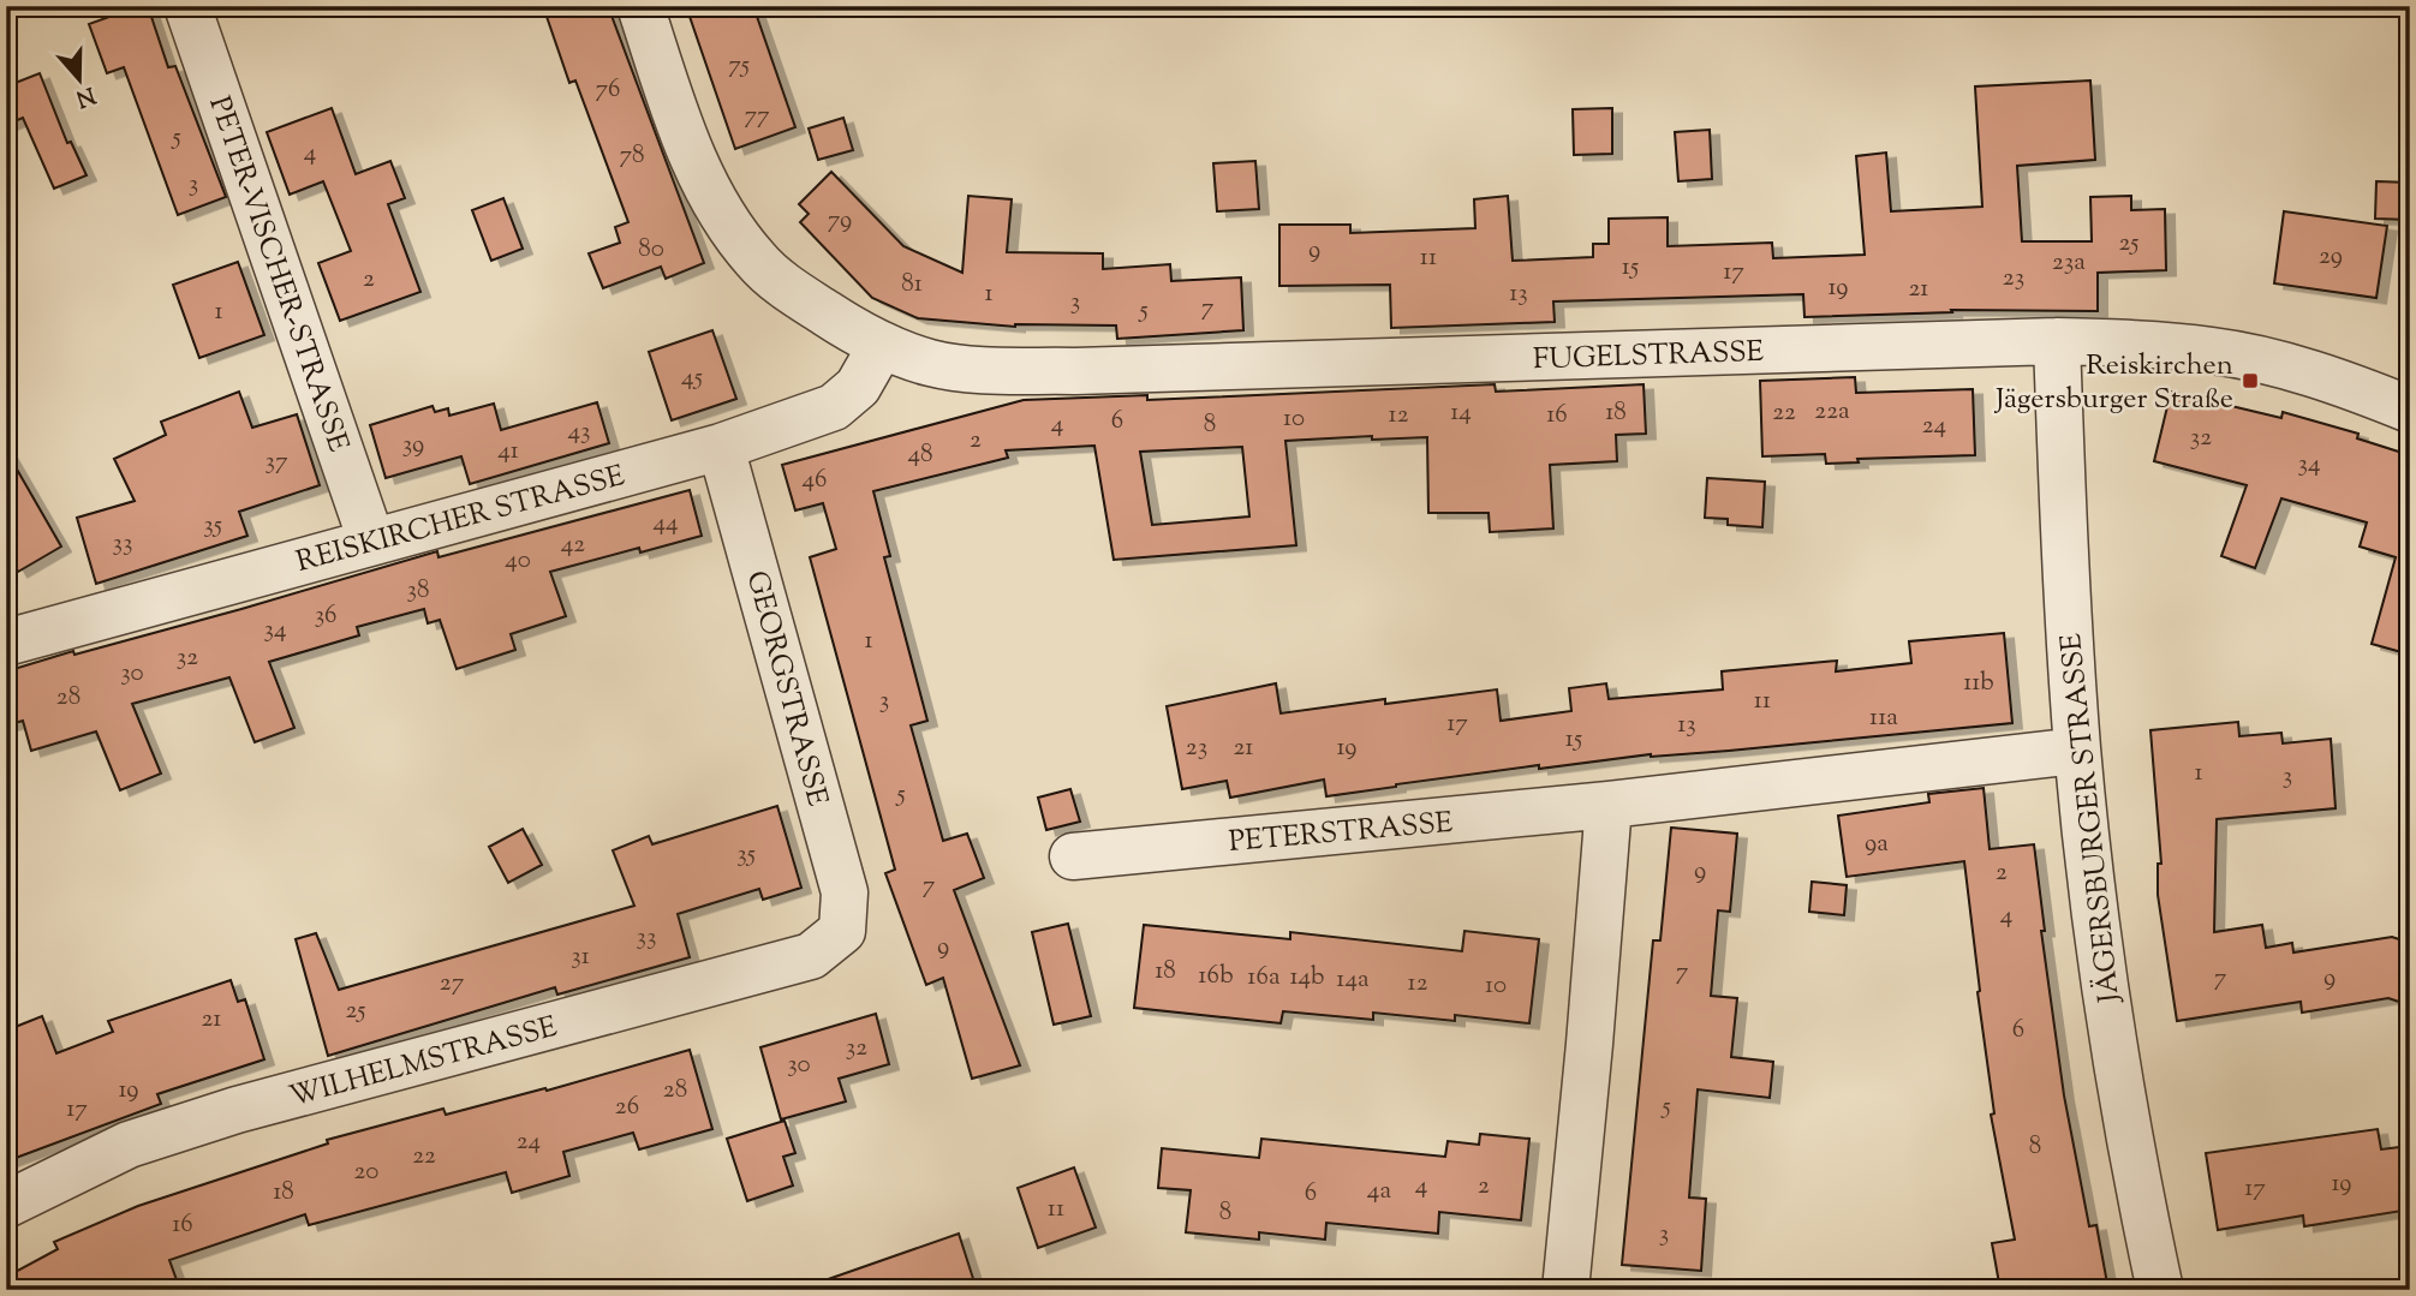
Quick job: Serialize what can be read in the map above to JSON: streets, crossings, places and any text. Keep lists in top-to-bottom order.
{
  "streets": {
    "street": [
      "PETER-VISCHER-STRASSE",
      "FUGELSTRASSE",
      "REISKIRCHER STRASSE",
      "GEORGSTRASSE",
      "JÄGERSBURGER STRASSE",
      "PETERSTRASSE",
      "WILHELMSTRASSE"
    ]
  },
  "crossings": [
    ["PETER-VISCHER-STRASSE", "REISKIRCHER STRASSE"],
    ["FUGELSTRASSE", "REISKIRCHER STRASSE"],
    ["FUGELSTRASSE", "JÄGERSBURGER STRASSE"],
    ["REISKIRCHER STRASSE", "GEORGSTRASSE"],
    ["GEORGSTRASSE", "WILHELMSTRASSE"],
    ["JÄGERSBURGER STRASSE", "PETERSTRASSE"]
  ],
  "places": {
    "transit": ["Reiskirchen Jägersburger Straße"]
  },
  "house_numbers": [
    "75",
    "76",
    "77",
    "5",
    "4",
    "78",
    "3",
    "79",
    "25",
    "80",
    "9",
    "29",
    "11",
    "23a",
    "15",
    "17",
    "23",
    "2",
    "81",
    "19",
    "21",
    "1",
    "13",
    "3",
    "7",
    "5",
    "1",
    "45",
    "22a",
    "14",
    "18",
    "22",
    "12",
    "16",
    "10",
    "6",
    "4",
    "8",
    "24",
    "43",
    "32",
    "2",
    "39",
    "41",
    "48",
    "37",
    "34",
    "46",
    "44",
    "35",
    "33",
    "42",
    "40",
    "38",
    "36",
    "34",
    "1",
    "32",
    "30",
    "11b",
    "28",
    "3",
    "11",
    "11a",
    "17",
    "13",
    "15",
    "23",
    "21",
    "19",
    "1",
    "3",
    "5",
    "9a",
    "35",
    "9",
    "2",
    "7",
    "4",
    "33",
    "9",
    "31",
    "18",
    "7",
    "16b",
    "16a",
    "14b",
    "7",
    "9",
    "14a",
    "27",
    "12",
    "10",
    "25",
    "21",
    "6",
    "32",
    "30",
    "19",
    "28",
    "26",
    "5",
    "17",
    "24",
    "8",
    "22",
    "20",
    "19",
    "4",
    "2",
    "17",
    "4a",
    "18",
    "6",
    "11",
    "8",
    "16",
    "3"
  ],
  "north": "bottom"
}
